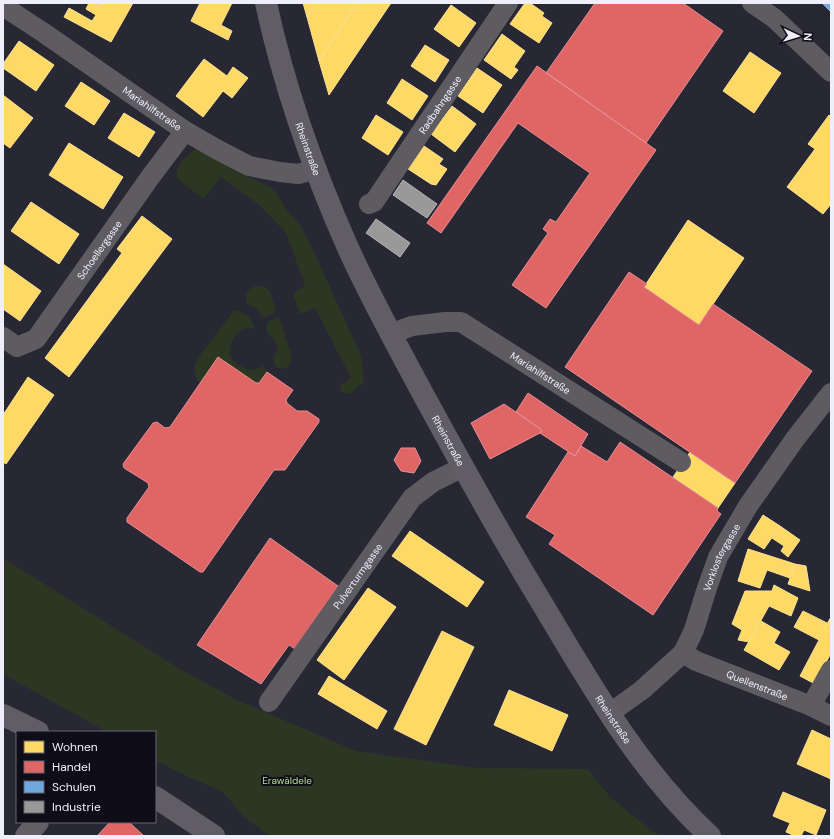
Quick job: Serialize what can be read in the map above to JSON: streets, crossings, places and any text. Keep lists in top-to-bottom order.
{
  "streets": {
    "main road": ["Rheinstraße"],
    "street": [
      "Radbahngasse",
      "Mariahilfstraße",
      "Schoellergasse",
      "Vorklostergasse",
      "Pulverturmgasse",
      "Quellenstraße"
    ]
  },
  "crossings": [
    ["Mariahilfstraße", "Rheinstraße"],
    ["Mariahilfstraße", "Schoellergasse"],
    ["Rheinstraße", "Vorklostergasse"],
    ["Rheinstraße", "Pulverturmgasse"],
    ["Vorklostergasse", "Quellenstraße"]
  ],
  "parks": ["Erawäldele"],
  "legend": [
    "Wohnen",
    "Handel",
    "Schulen",
    "Industrie"
  ],
  "north": "right"
}
